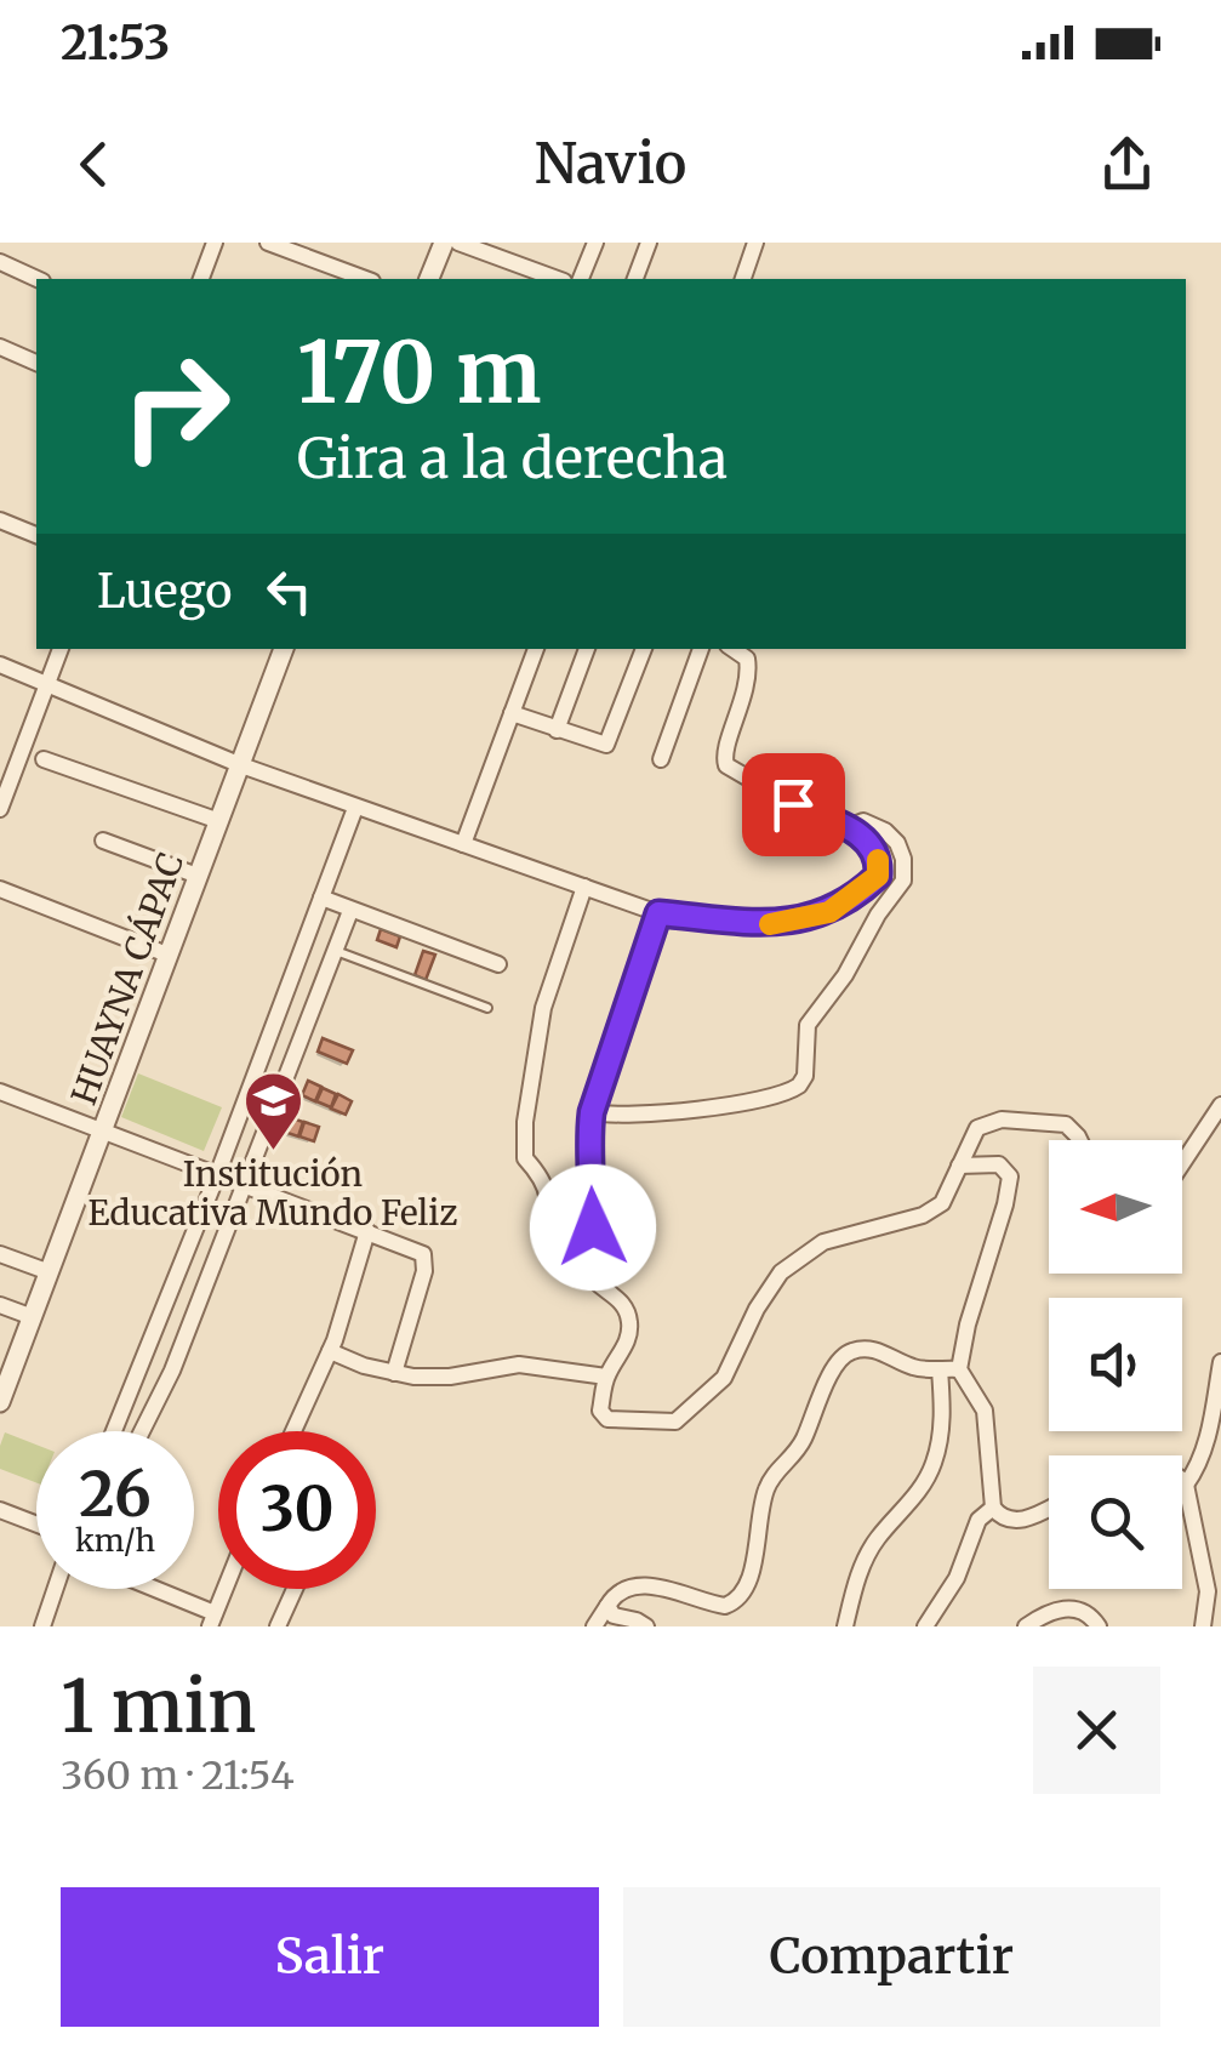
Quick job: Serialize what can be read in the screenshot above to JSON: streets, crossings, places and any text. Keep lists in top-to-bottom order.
{
  "streets": {
    "street": ["HUAYNA CÁPAC"]
  },
  "places": {
    "school or university": ["Institución Educativa Mundo Feliz"]
  },
  "north": "left",
  "page": {
    "status": "21:53",
    "header": "Navio",
    "turn": ["170 m", "Gira a la derecha"],
    "then": "Luego",
    "speed": "26 km/h",
    "limit": "30",
    "heading": ["1 min", "360 m · 21:54"],
    "buttons": ["Salir", "Compartir"]
  }
}
